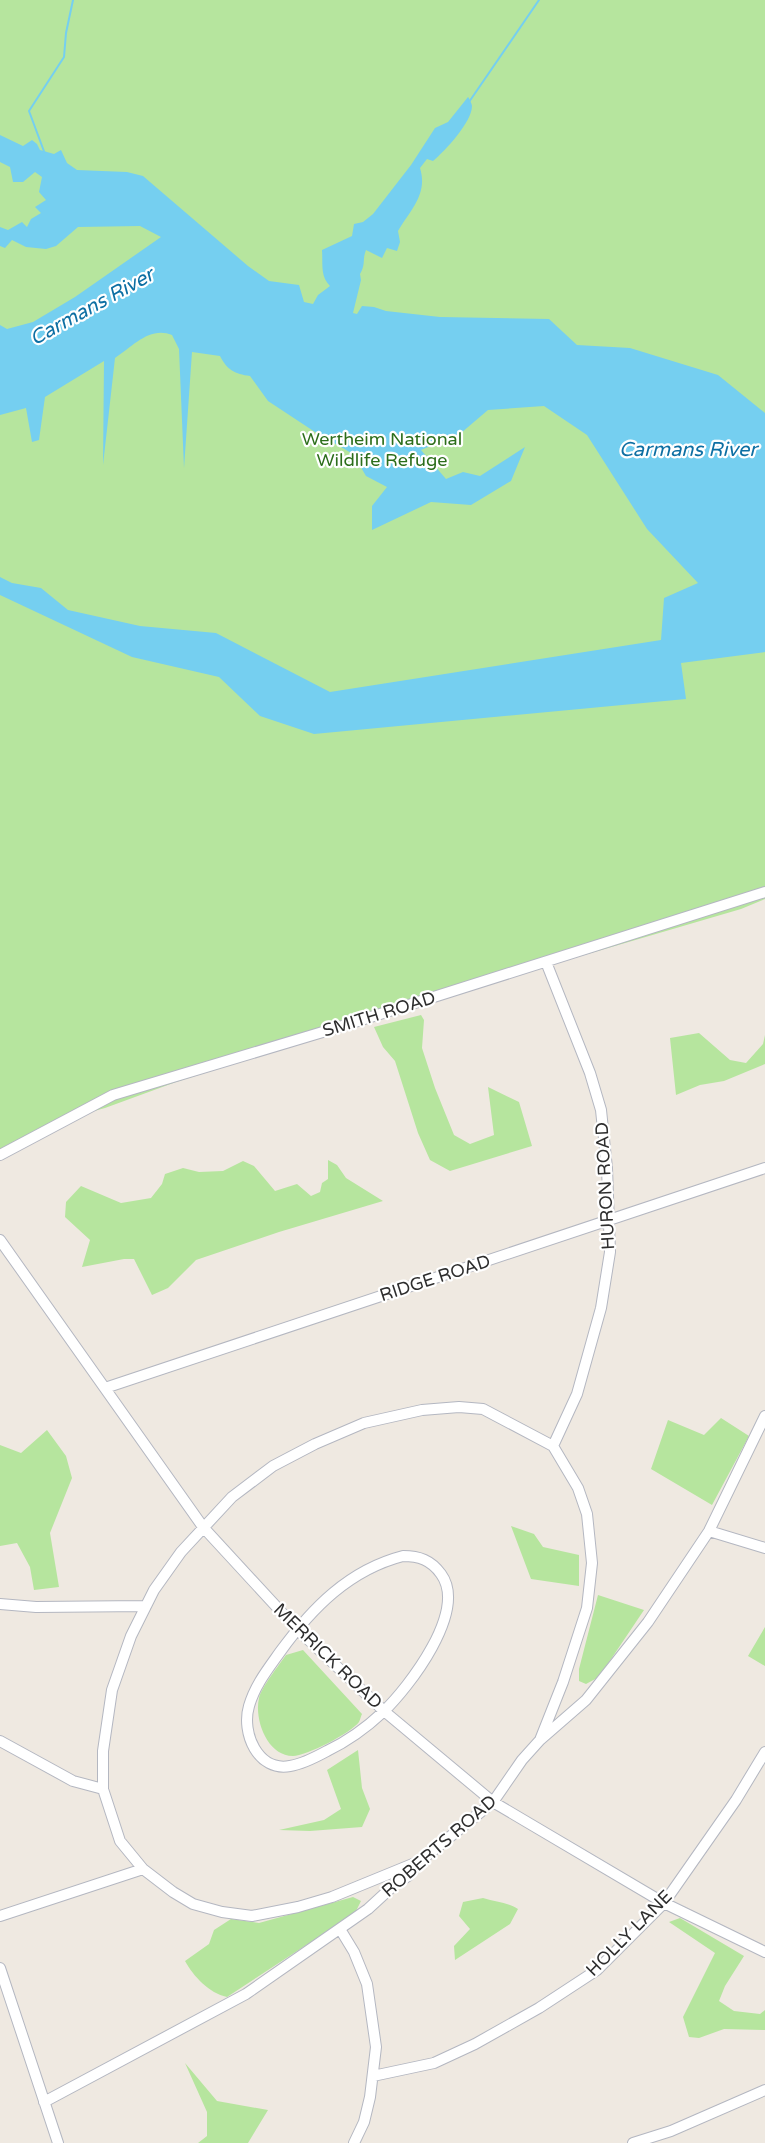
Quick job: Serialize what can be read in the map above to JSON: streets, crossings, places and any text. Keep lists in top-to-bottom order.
{
  "streets": {
    "street": [
      "SMITH ROAD",
      "HURON ROAD",
      "RIDGE ROAD",
      "MERRICK ROAD",
      "ROBERTS ROAD",
      "HOLLY LANE"
    ]
  },
  "crossings": [
    ["SMITH ROAD", "HURON ROAD"],
    ["HURON ROAD", "RIDGE ROAD"],
    ["RIDGE ROAD", "MERRICK ROAD"],
    ["MERRICK ROAD", "ROBERTS ROAD"],
    ["MERRICK ROAD", "HOLLY LANE"]
  ],
  "water": ["Carmans River"],
  "parks": ["Wertheim National Wildlife Refuge"]
}
